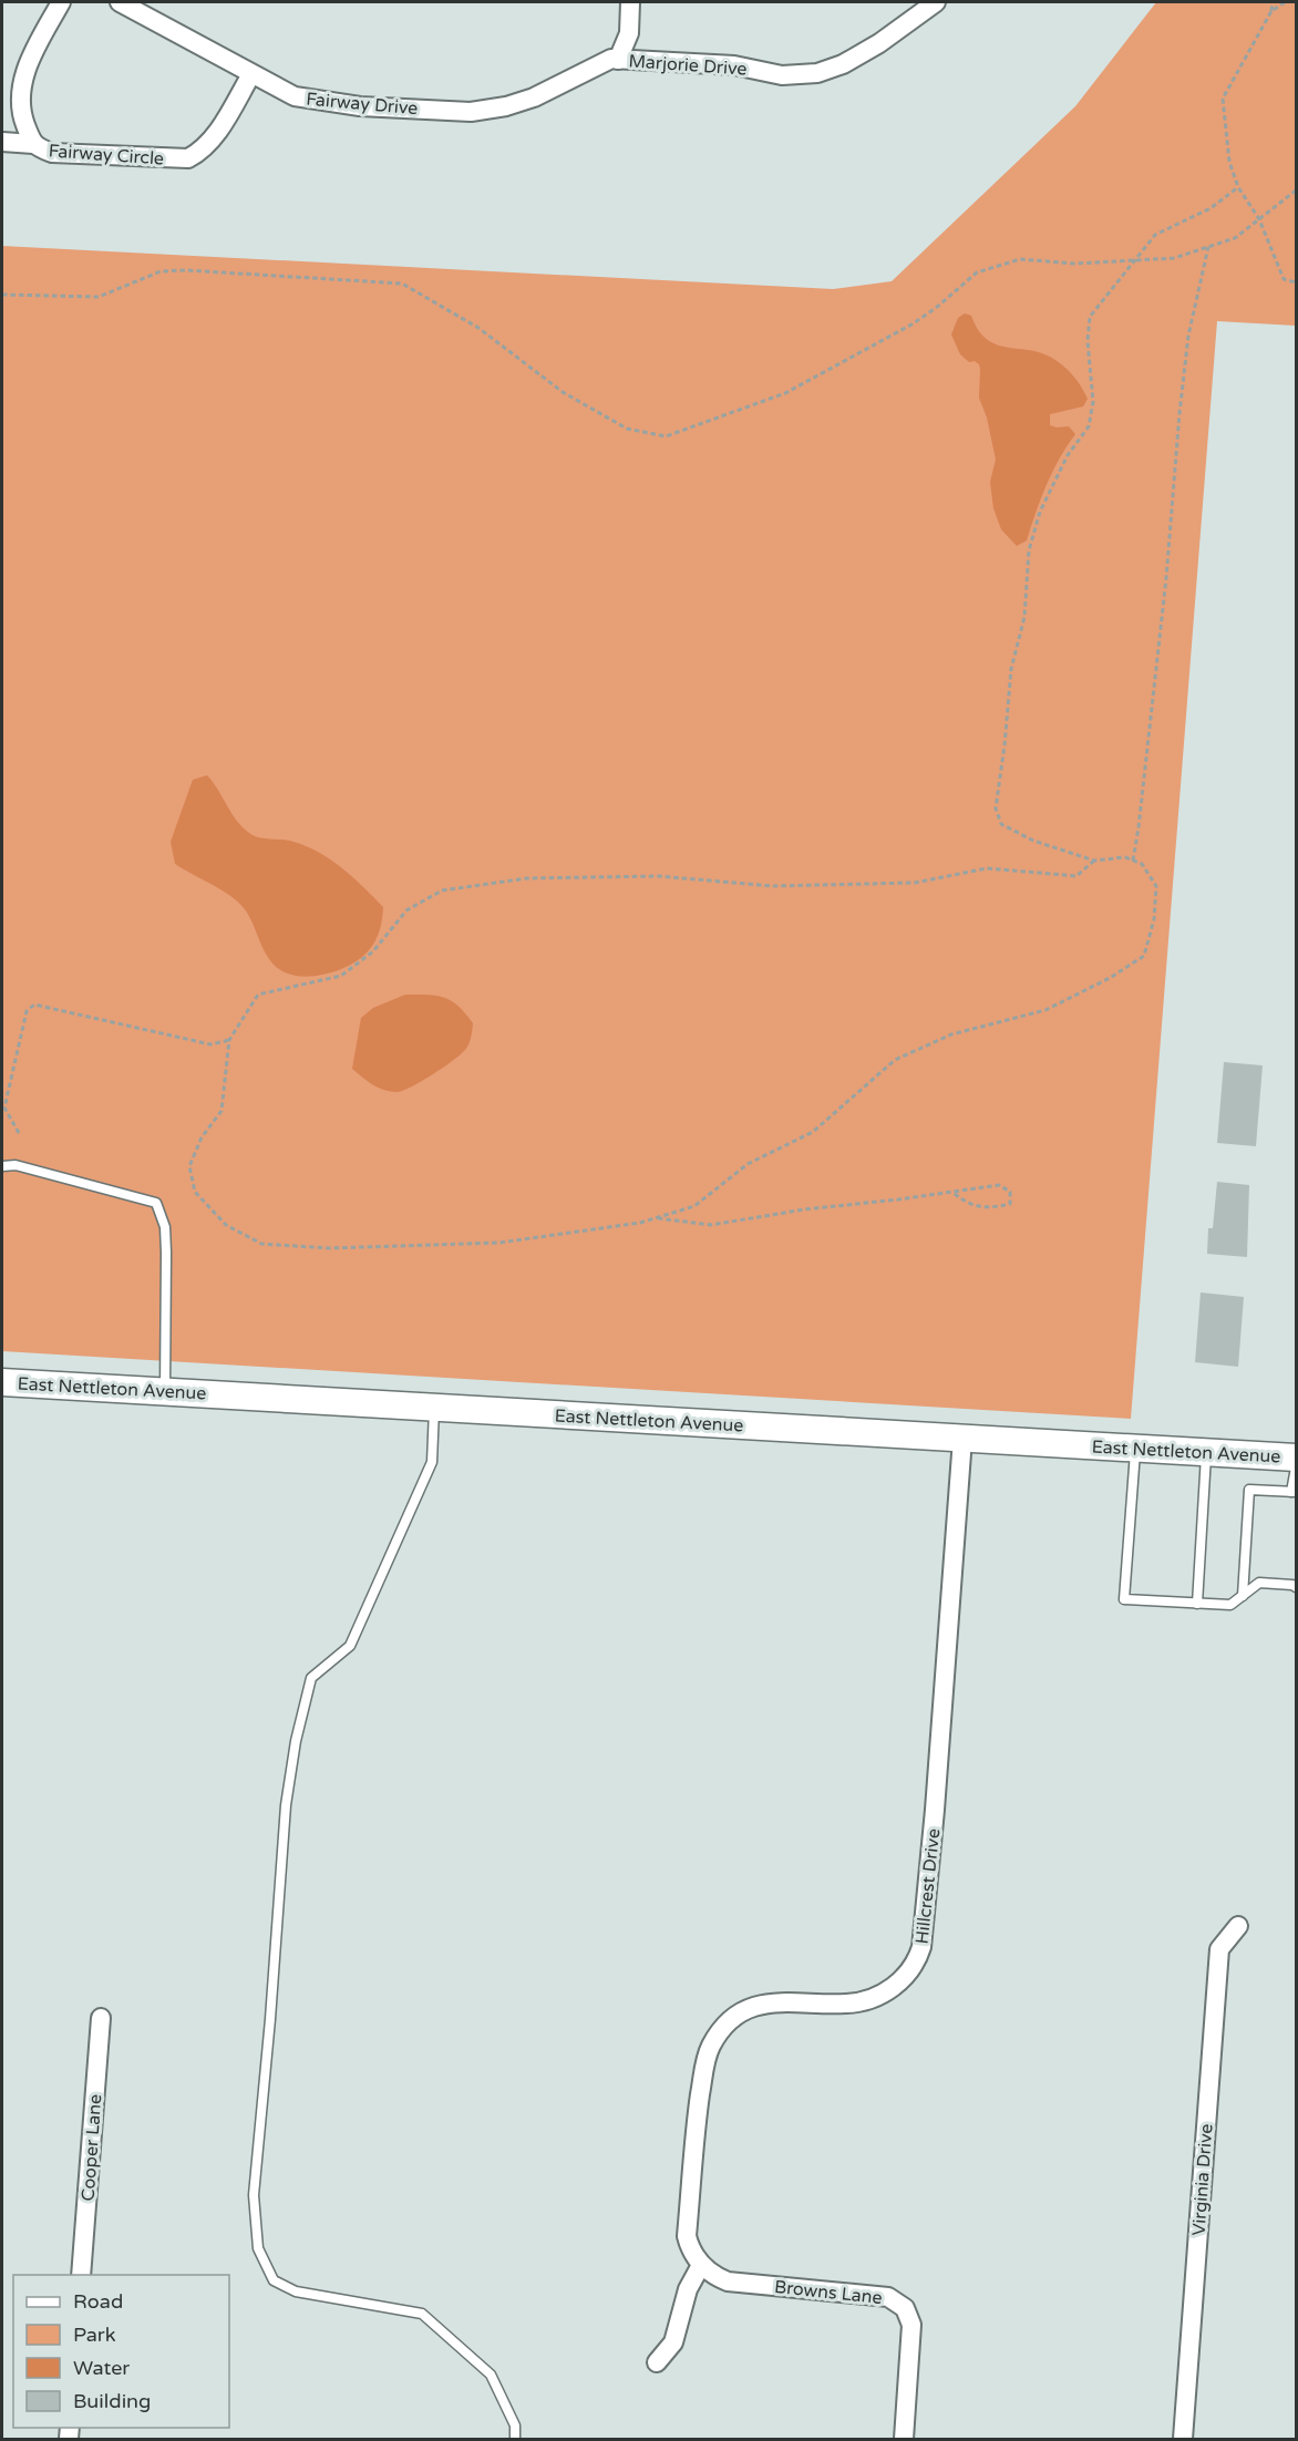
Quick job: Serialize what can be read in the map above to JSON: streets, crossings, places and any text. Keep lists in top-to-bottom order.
{
  "streets": {
    "main road": ["East Nettleton Avenue"],
    "street": [
      "Marjorie Drive",
      "Fairway Drive",
      "Fairway Circle",
      "Hillcrest Drive",
      "Cooper Lane",
      "Virginia Drive",
      "Browns Lane"
    ]
  },
  "crossings": [
    ["Marjorie Drive", "Fairway Drive"],
    ["Fairway Drive", "Fairway Circle"],
    ["East Nettleton Avenue", "Hillcrest Drive"],
    ["Hillcrest Drive", "Browns Lane"]
  ],
  "legend": [
    "Road",
    "Park",
    "Water",
    "Building"
  ]
}
